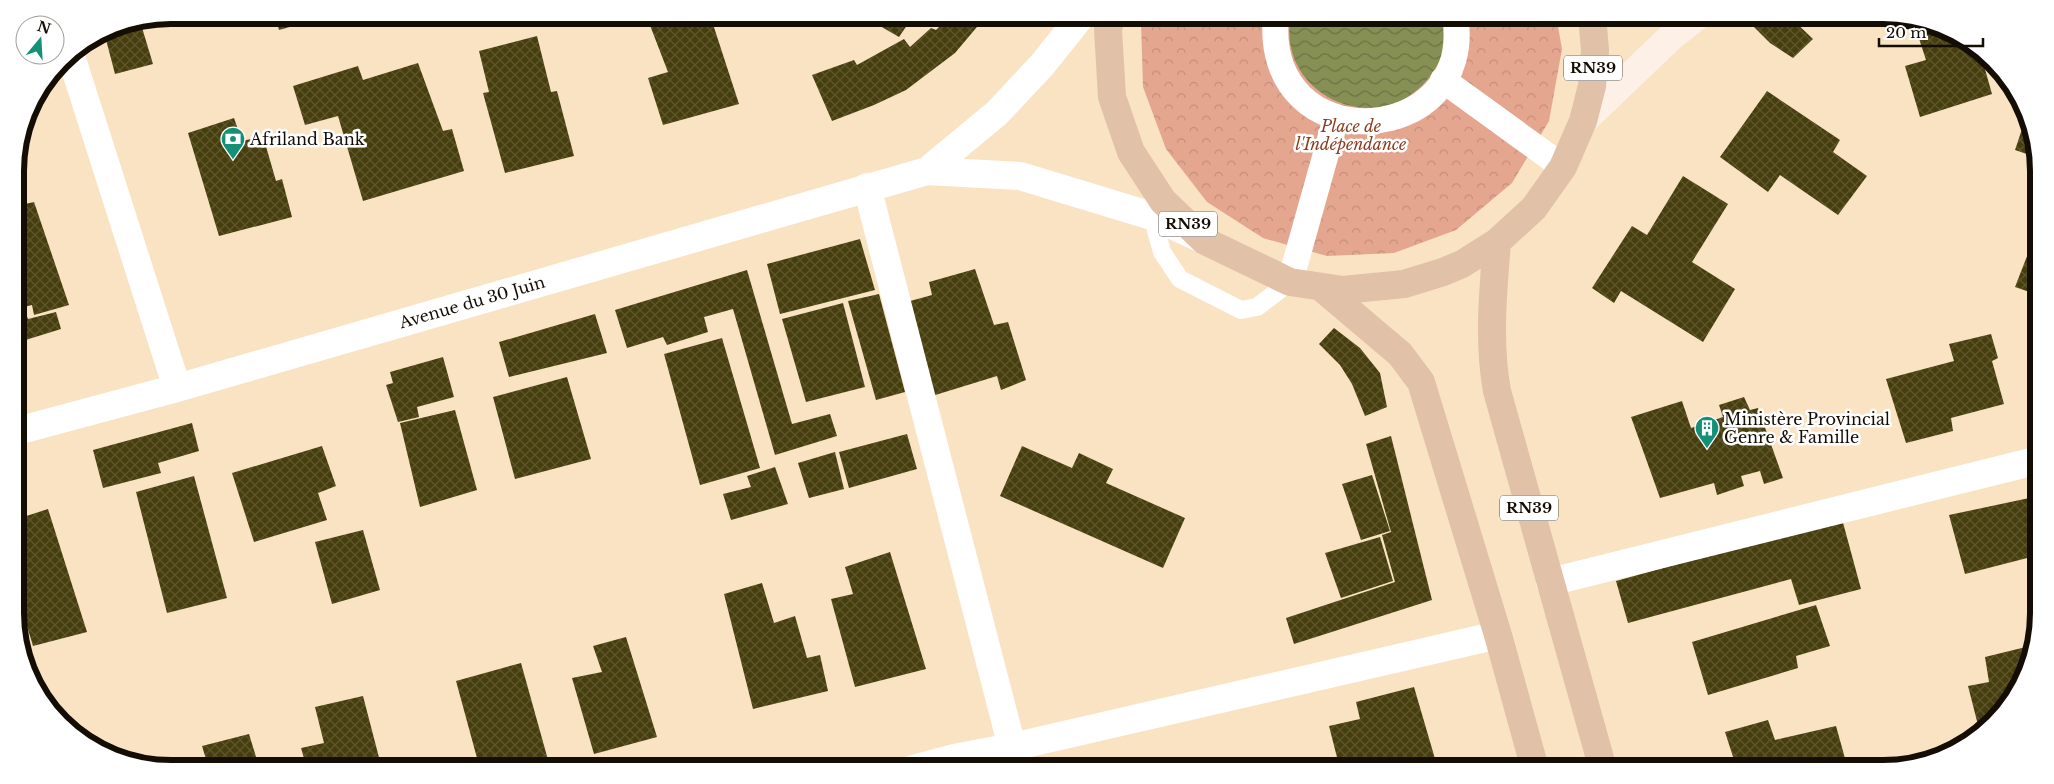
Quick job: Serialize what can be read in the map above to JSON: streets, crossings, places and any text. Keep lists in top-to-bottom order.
{
  "streets": {
    "highway": ["RN39"],
    "street": ["Avenue du 30 Juin"]
  },
  "parks": ["Place de l'Indépendance"],
  "places": {
    "bank": ["Afriland Bank"],
    "building": ["Ministère Provincial Genre & Famille"]
  },
  "scale_bar": "20 m",
  "north": "top"
}
